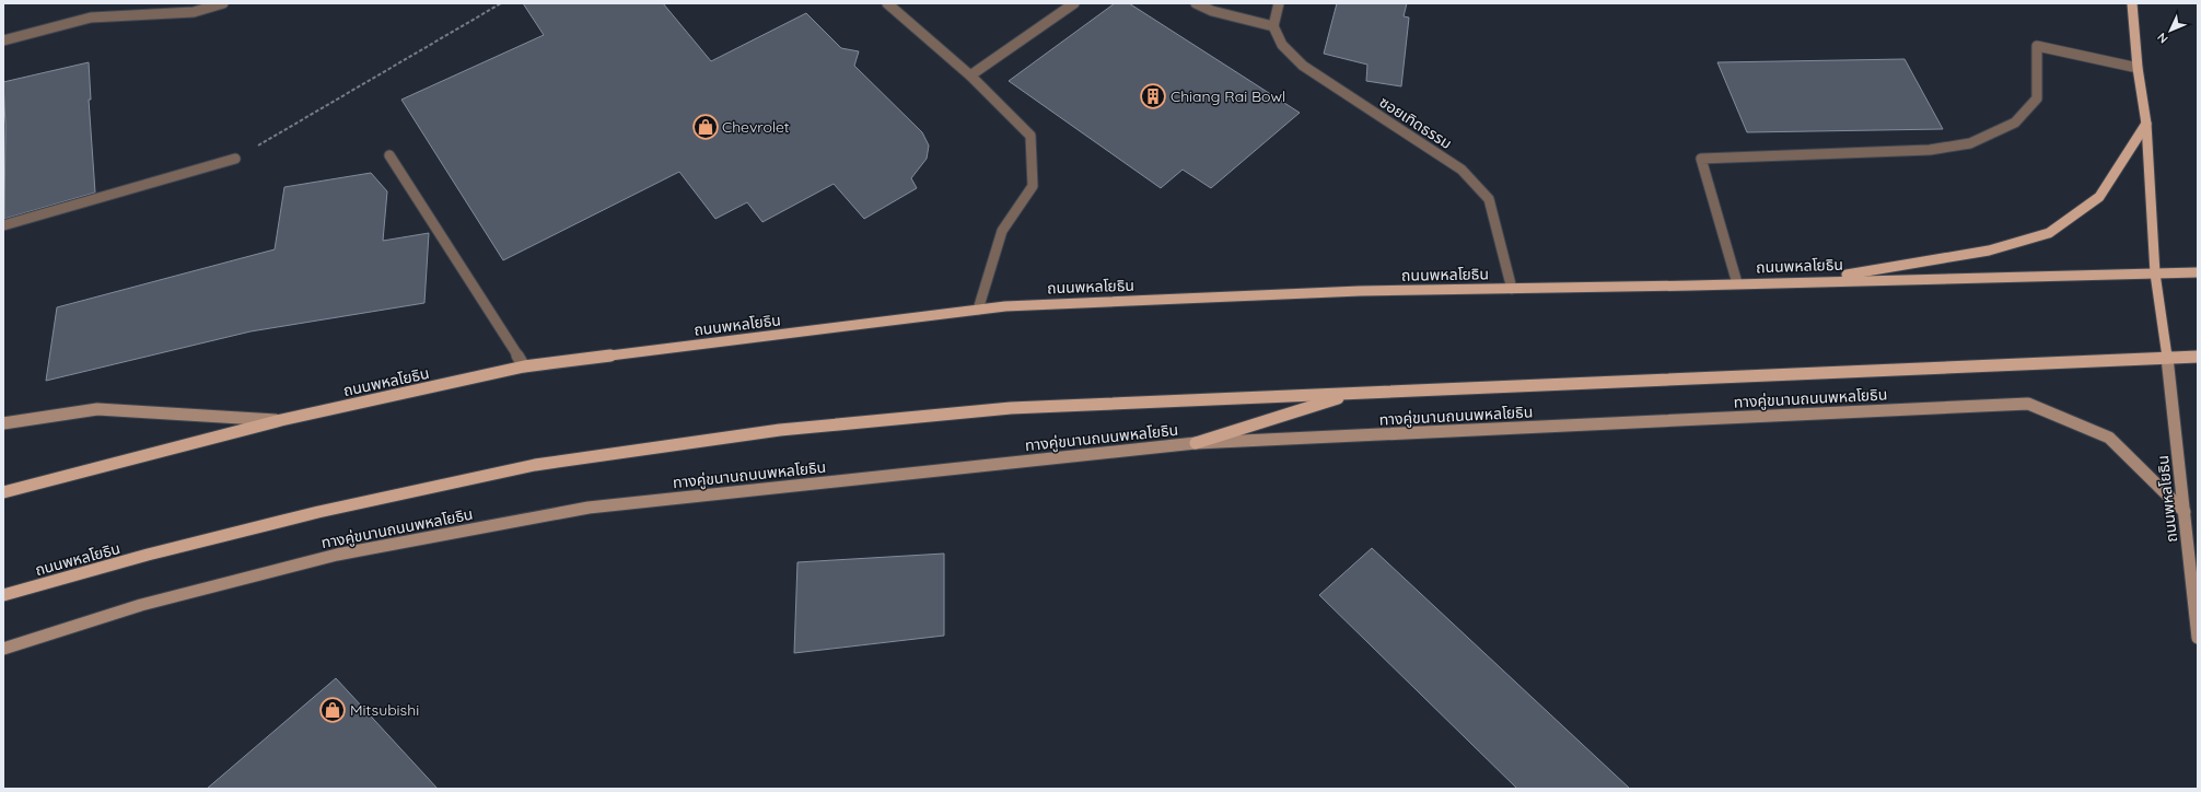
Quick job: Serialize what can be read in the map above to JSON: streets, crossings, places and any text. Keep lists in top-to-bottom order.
{
  "streets": {
    "main road": ["ถนนพหลโยธิน", "ทางคู่ขนานถนนพหลโยธิน"],
    "street": ["ซอยเทิดธรรม"]
  },
  "crossings": [
    ["ซอยเทิดธรรม", "ถนนพหลโยธิน"],
    ["ถนนพหลโยธิน", "ทางคู่ขนานถนนพหลโยธิน"]
  ],
  "places": {
    "building": ["Chiang Rai Bowl"],
    "shop": ["Chevrolet", "Mitsubishi"]
  },
  "north": "bottom left"
}
